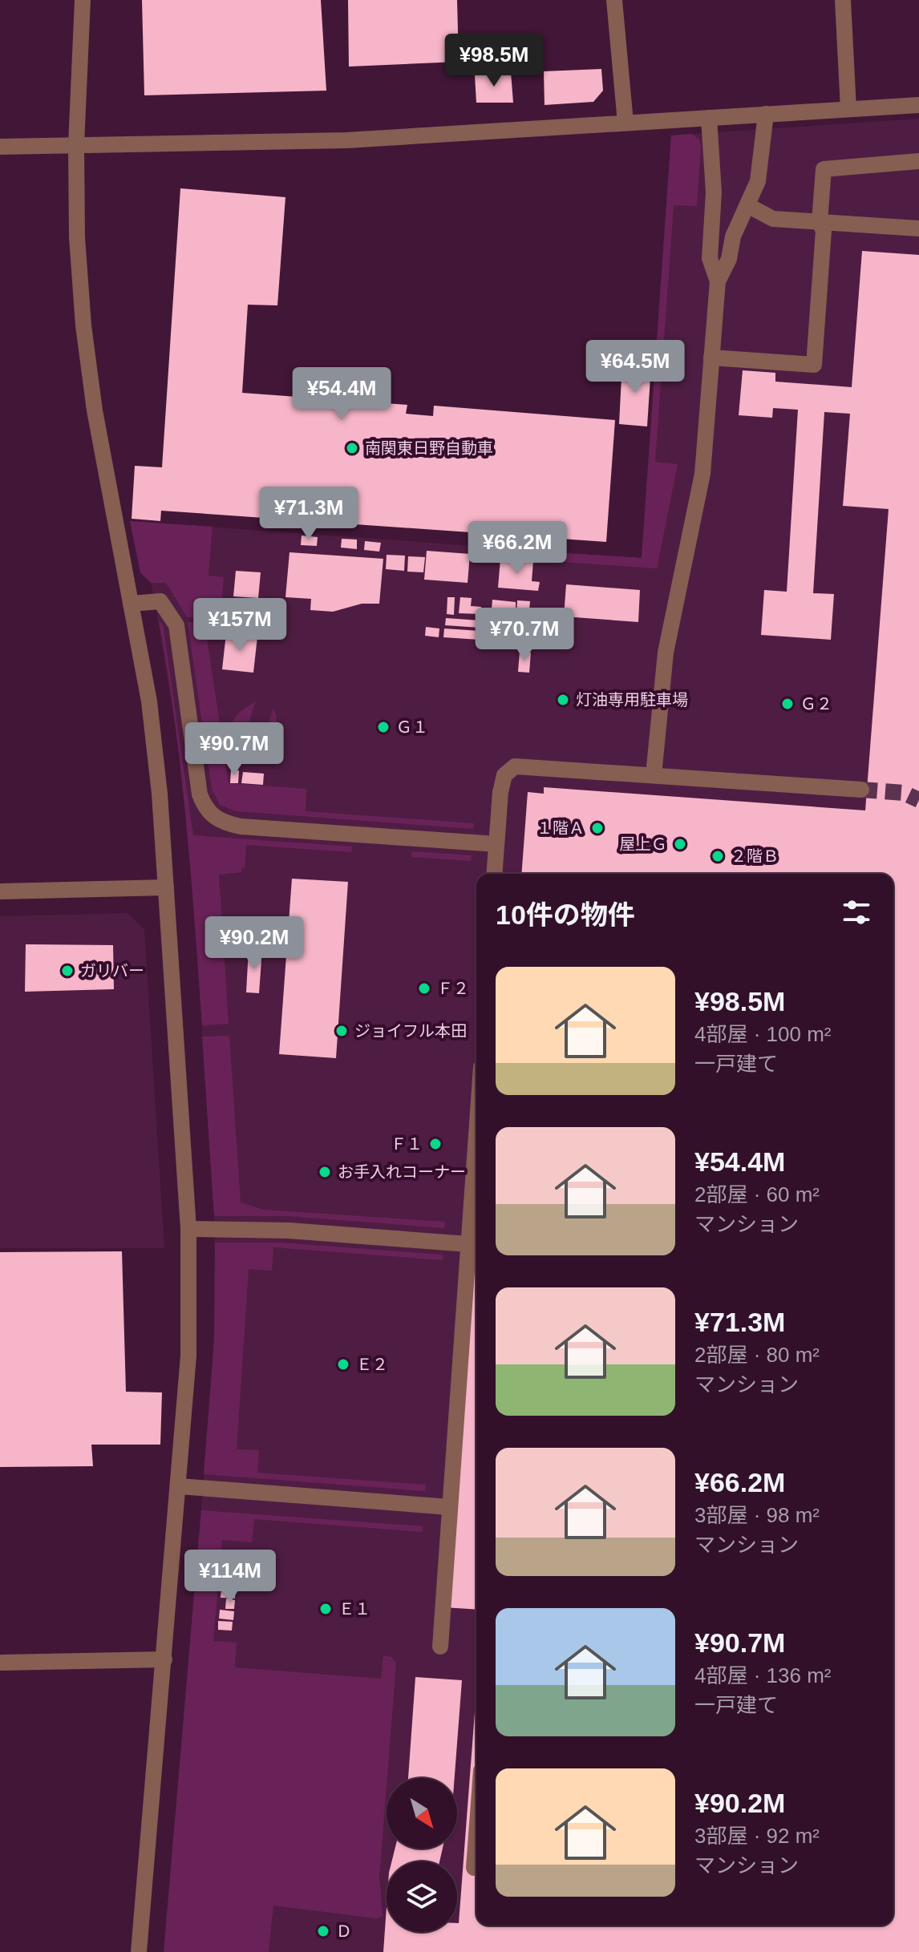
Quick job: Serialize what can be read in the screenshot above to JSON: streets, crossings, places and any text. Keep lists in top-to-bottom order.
{
  "places": [
    "南関東日野自動車",
    "灯油専用駐車場",
    "Ｇ２",
    "Ｇ１",
    "１階Ａ",
    "屋上Ｇ",
    "２階Ｂ",
    "ガリバー",
    "Ｆ２",
    "ジョイフル本田",
    "Ｆ１",
    "お手入れコーナー",
    "Ｅ２",
    "Ｅ１",
    "Ｄ"
  ],
  "north": "bottom right",
  "page": {
    "price": [
      "¥98.5M",
      "¥64.5M",
      "¥54.4M",
      "¥71.3M",
      "¥66.2M",
      "¥157M",
      "¥70.7M",
      "¥90.7M",
      "¥90.2M",
      "¥114M"
    ],
    "heading": "10件の物件",
    "list": [
      {
        "name": "¥98.5M",
        "note": "4部屋 · 100 m² · 一戸建て"
      },
      {
        "name": "¥54.4M",
        "note": "2部屋 · 60 m² · マンション"
      },
      {
        "name": "¥71.3M",
        "note": "2部屋 · 80 m² · マンション"
      },
      {
        "name": "¥66.2M",
        "note": "3部屋 · 98 m² · マンション"
      },
      {
        "name": "¥90.7M",
        "note": "4部屋 · 136 m² · 一戸建て"
      },
      {
        "name": "¥90.2M",
        "note": "3部屋 · 92 m² · マンション"
      }
    ]
  }
}
